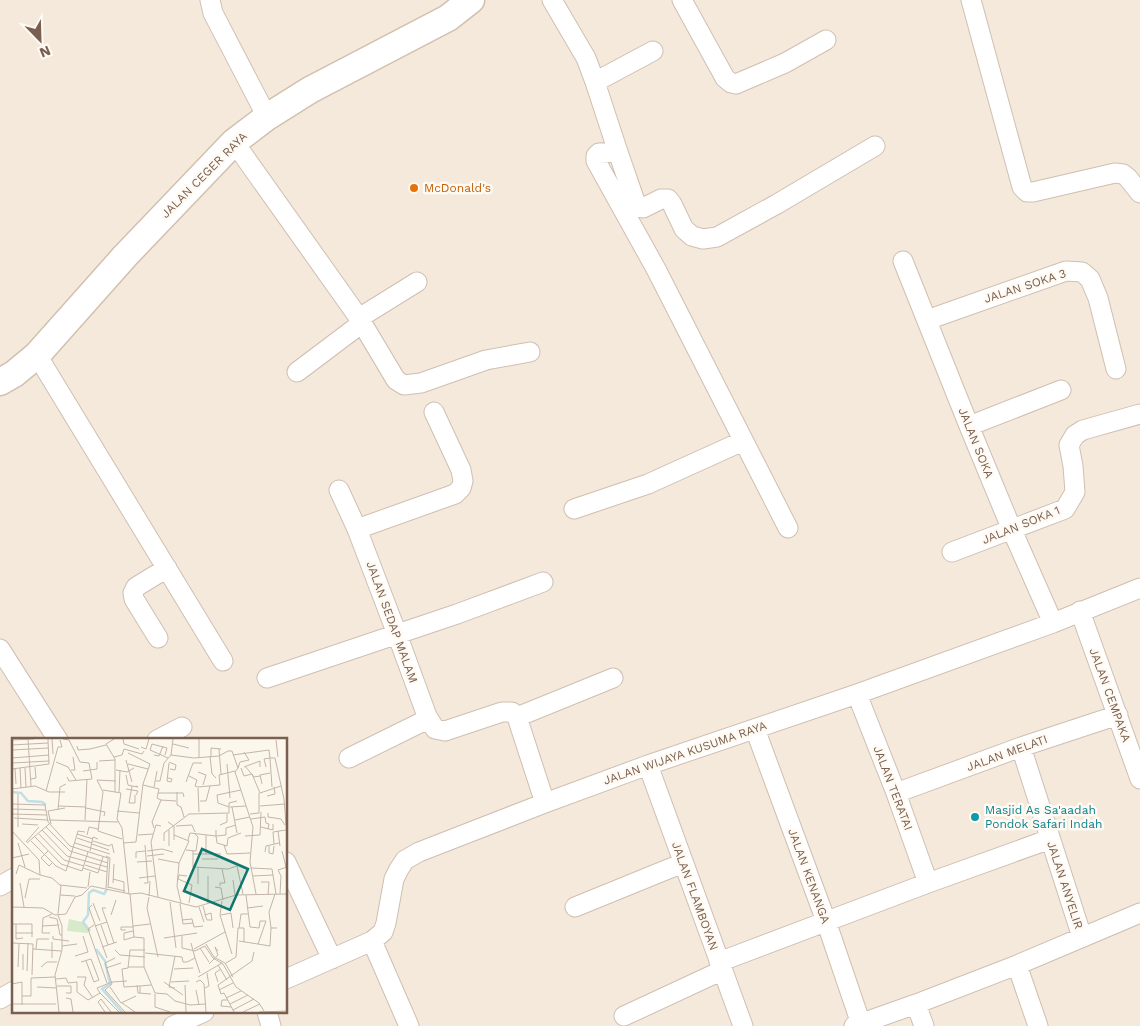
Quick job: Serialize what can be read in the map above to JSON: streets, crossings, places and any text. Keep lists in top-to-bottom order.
{
  "streets": {
    "main road": ["JALAN CEGER RAYA"],
    "street": [
      "JALAN SOKA 3",
      "JALAN SOKA",
      "JALAN SOKA 1",
      "JALAN SEDAP MALAM",
      "JALAN CEMPAKA",
      "JALAN WIJAYA KUSUMA RAYA",
      "JALAN MELATI",
      "JALAN TERATAI",
      "JALAN KENANGA",
      "JALAN ANYELIR",
      "JALAN FLAMBOYAN"
    ]
  },
  "crossings": [
    ["JALAN SOKA 3", "JALAN SOKA"],
    ["JALAN SOKA", "JALAN SOKA 1"],
    ["JALAN SOKA", "JALAN WIJAYA KUSUMA RAYA"],
    ["JALAN CEMPAKA", "JALAN WIJAYA KUSUMA RAYA"],
    ["JALAN CEMPAKA", "JALAN MELATI"],
    ["JALAN WIJAYA KUSUMA RAYA", "JALAN TERATAI"],
    ["JALAN WIJAYA KUSUMA RAYA", "JALAN KENANGA"],
    ["JALAN WIJAYA KUSUMA RAYA", "JALAN FLAMBOYAN"],
    ["JALAN MELATI", "JALAN TERATAI"],
    ["JALAN MELATI", "JALAN ANYELIR"]
  ],
  "places": ["McDonald's", "Masjid As Sa'aadah Pondok Safari Indah"],
  "north": "bottom right"
}
